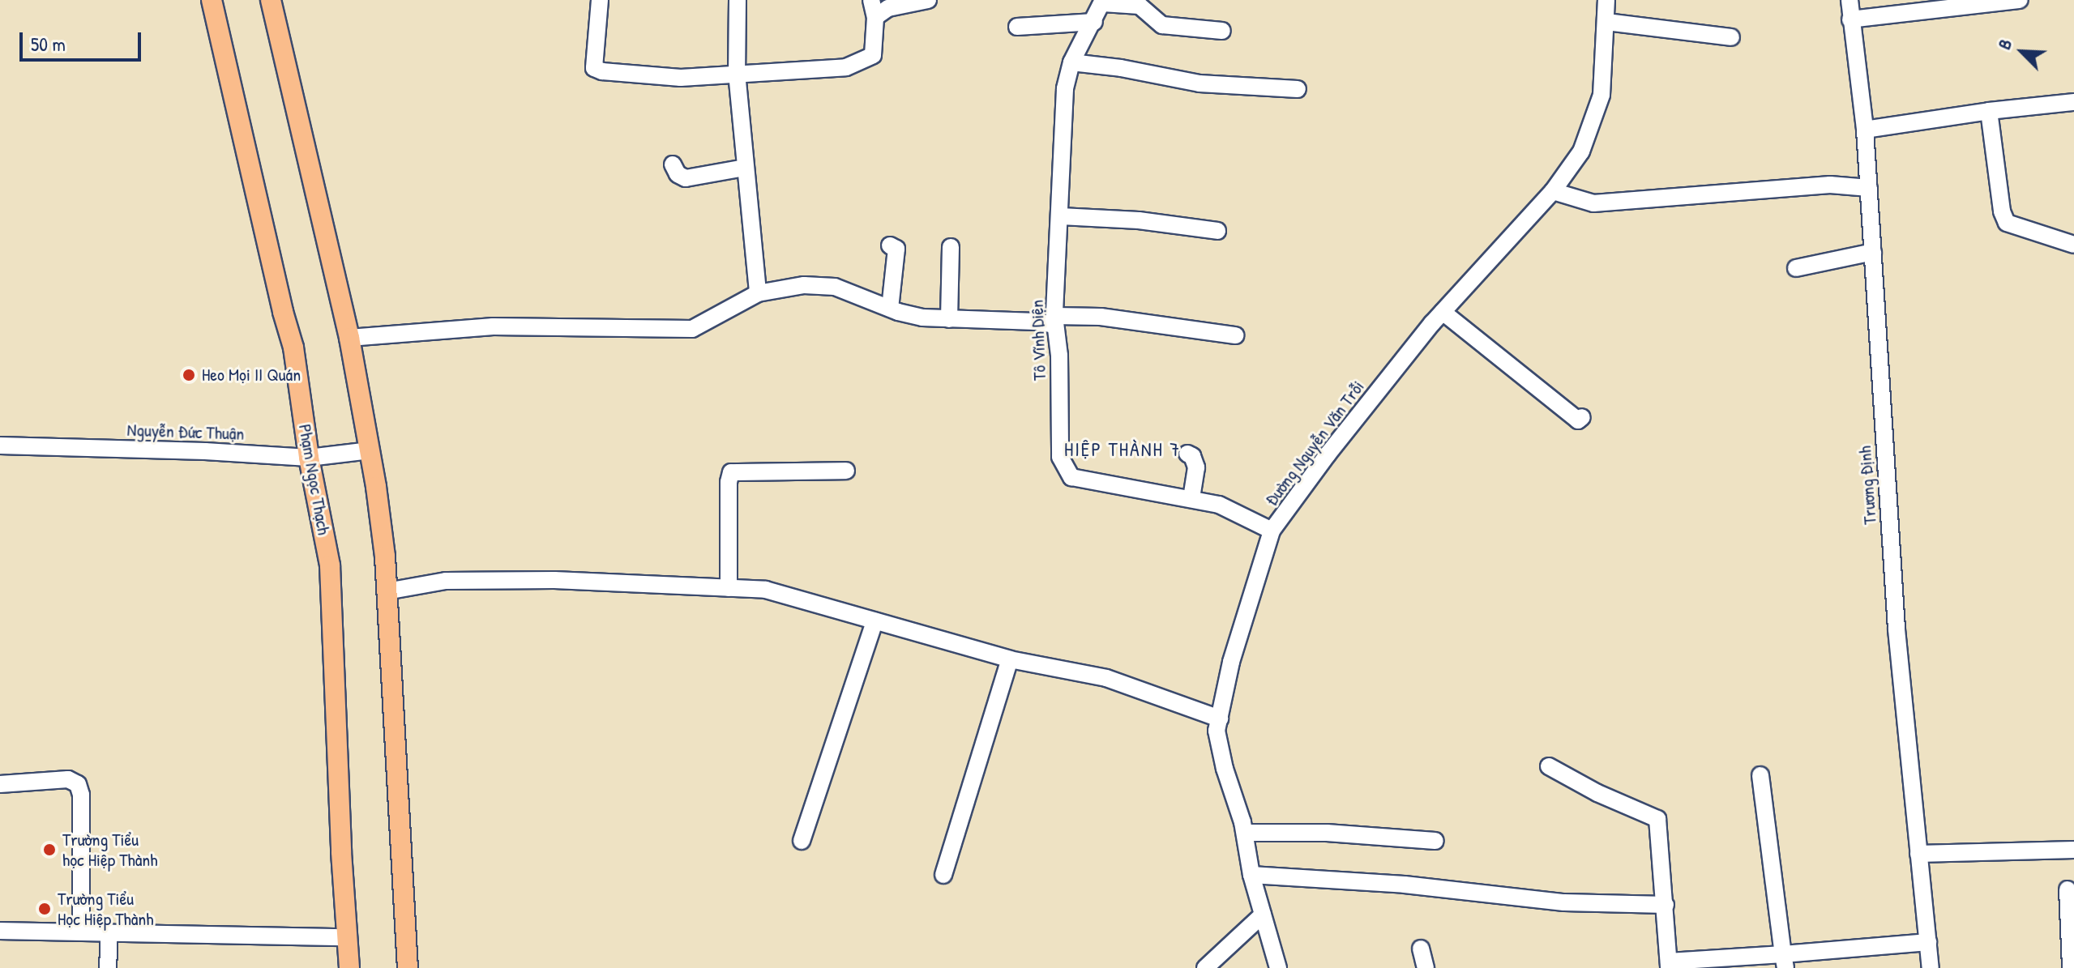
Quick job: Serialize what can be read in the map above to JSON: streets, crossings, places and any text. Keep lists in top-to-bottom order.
{
  "streets": {
    "main road": ["Phạm Ngọc Thạch"],
    "street": [
      "Tô Vĩnh Diện",
      "Nguyễn Đức Thuận",
      "Đường Nguyễn Văn Trỗi",
      "Trương Định"
    ]
  },
  "crossings": [
    ["Tô Vĩnh Diện", "Đường Nguyễn Văn Trỗi"],
    ["Nguyễn Đức Thuận", "Phạm Ngọc Thạch"]
  ],
  "districts": ["HIỆP THÀNH 7"],
  "places": ["Heo Mọi II Quán", "Trường Tiểu học Hiệp Thành", "Trường Tiểu Học Hiệp Thành"],
  "scale_bar": "50 m",
  "north": "top left"
}
